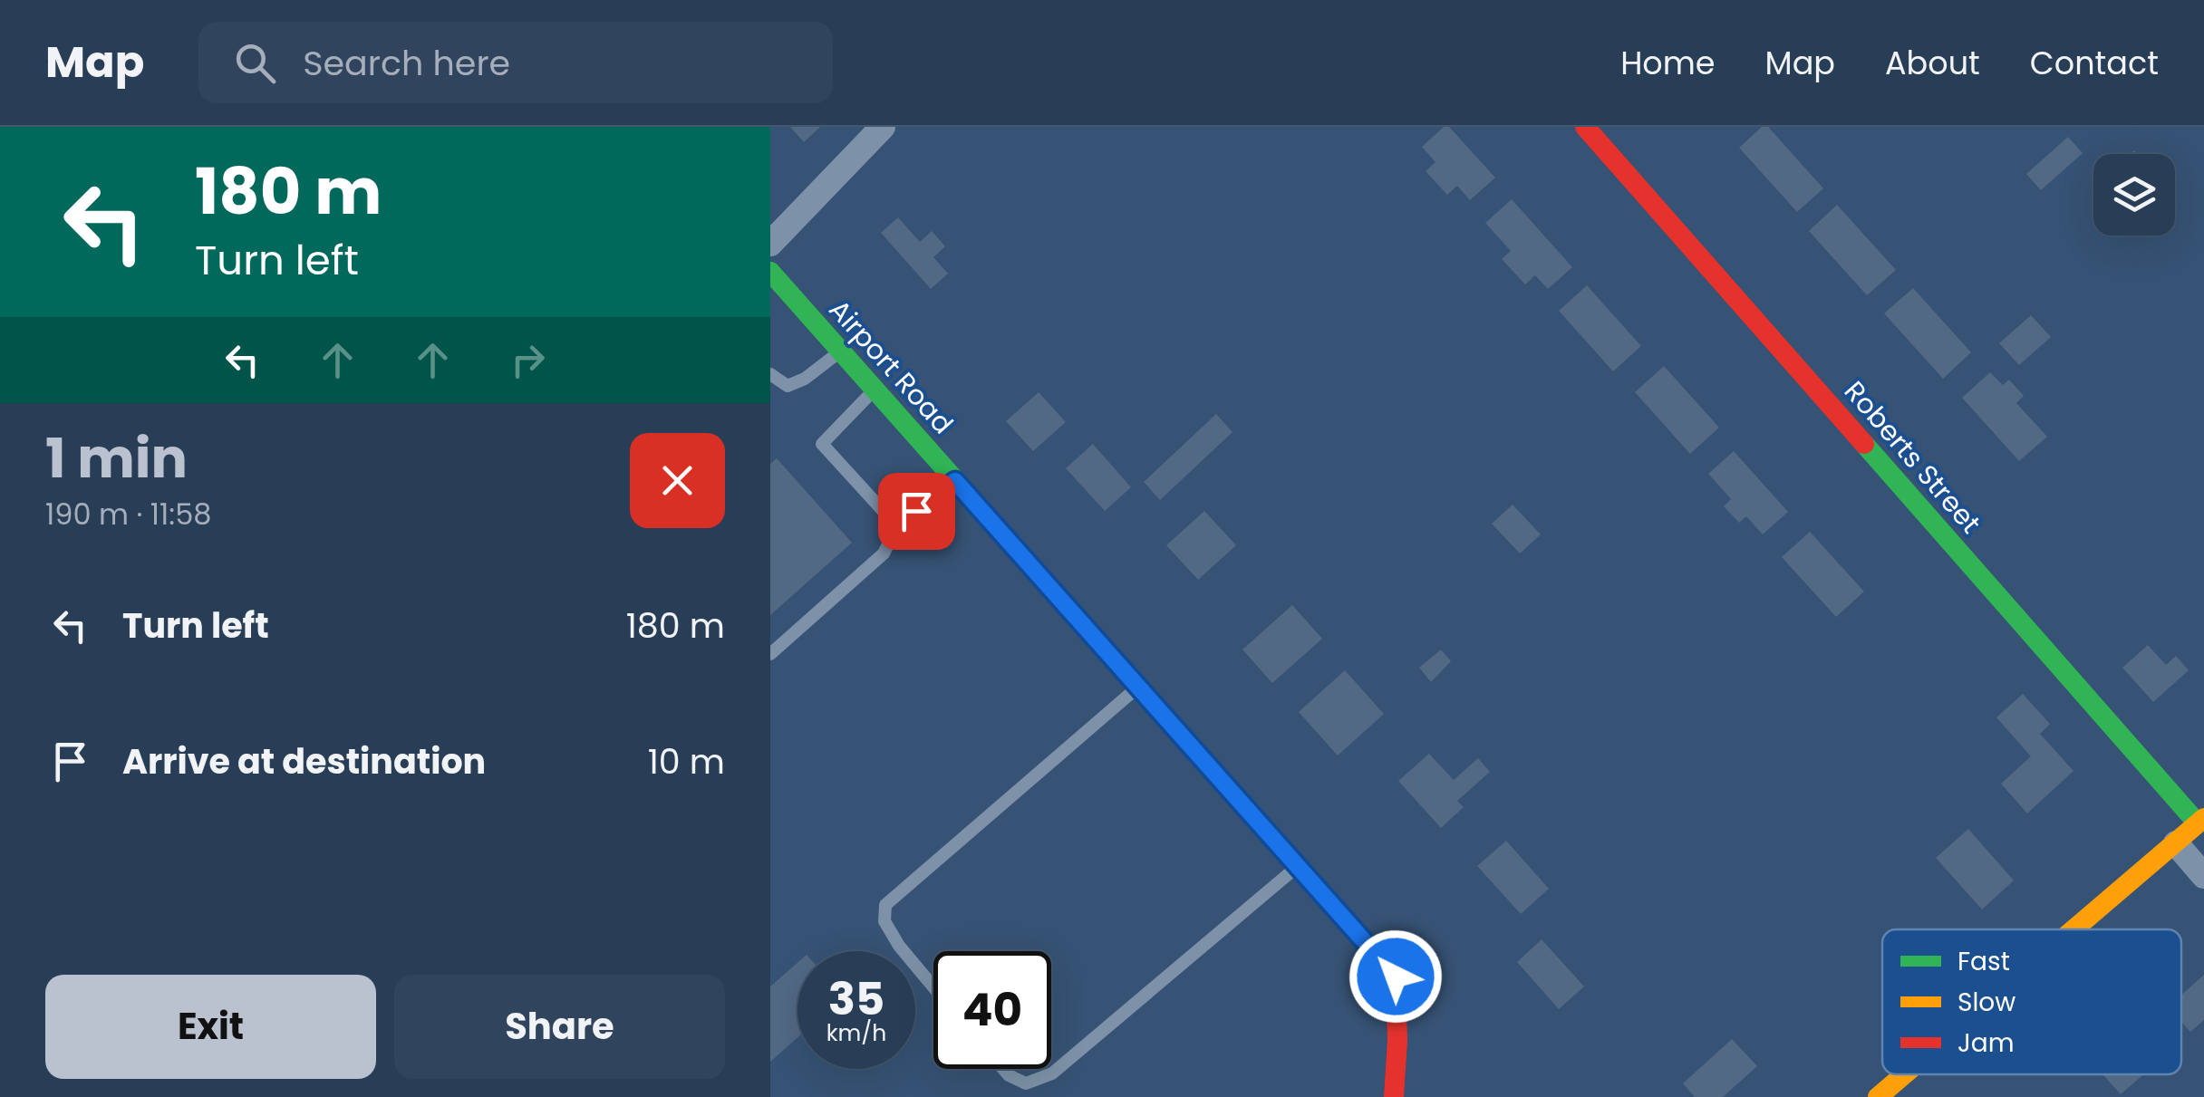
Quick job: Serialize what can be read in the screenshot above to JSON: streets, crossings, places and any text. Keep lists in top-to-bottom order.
{
  "streets": {
    "street": ["Airport Road", "Roberts Street"]
  },
  "legend": ["Fast", "Slow", "Jam"],
  "page": {
    "header": "Map",
    "search": "Search here",
    "nav": [
      "Home",
      "Map",
      "About",
      "Contact"
    ],
    "turn": ["180 m", "Turn left"],
    "heading": ["1 min", "190 m · 11:58"],
    "list": [
      {
        "name": "Turn left",
        "value": "180 m"
      },
      {
        "name": "Arrive at destination",
        "value": "10 m"
      }
    ],
    "speed": "35 km/h",
    "limit": "40",
    "buttons": ["Exit", "Share"]
  }
}
